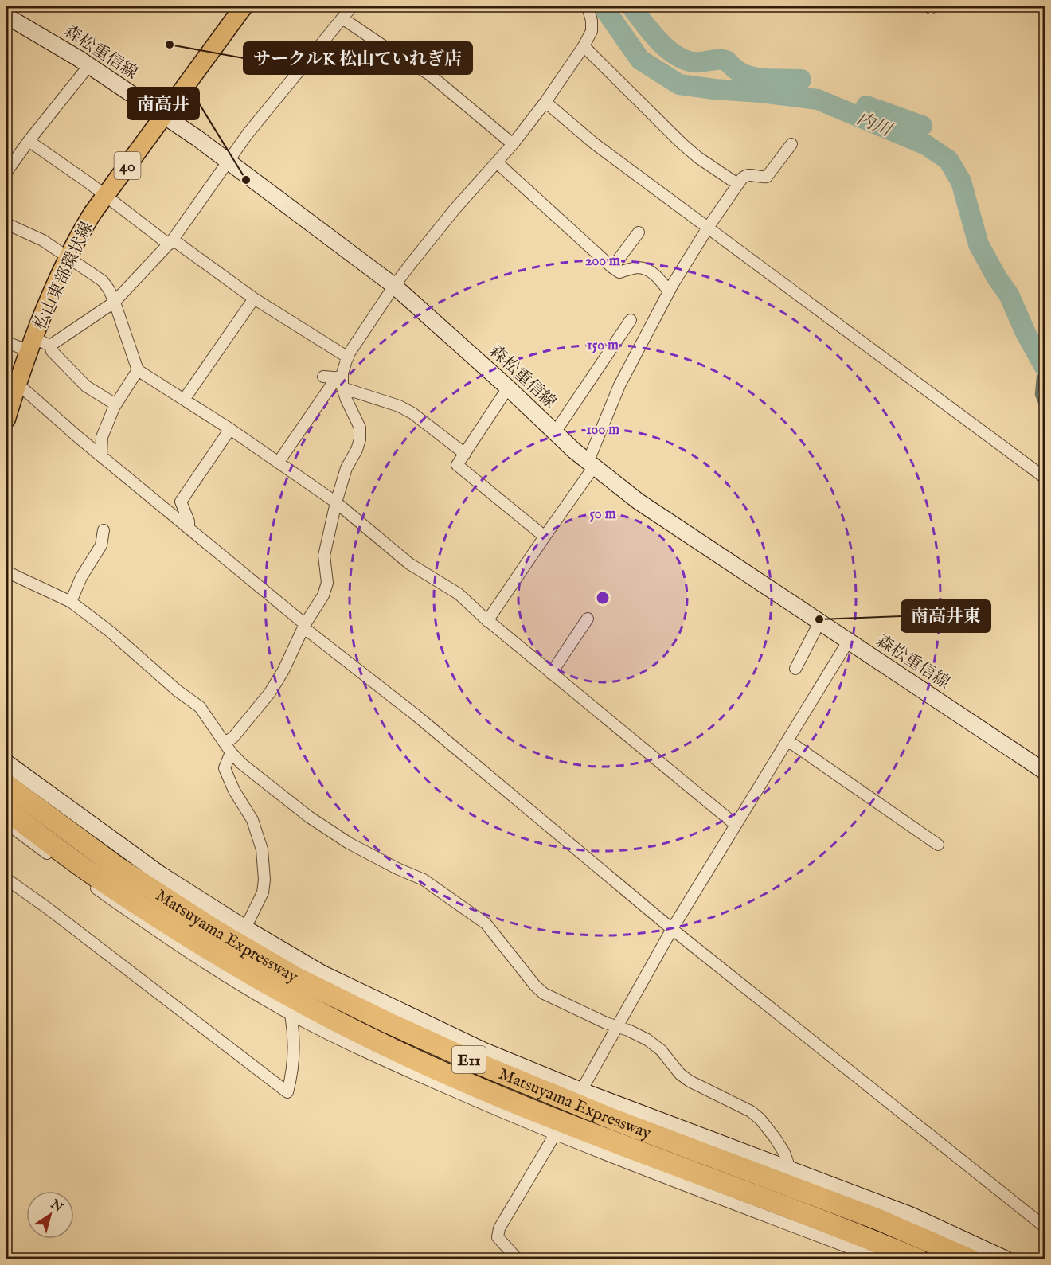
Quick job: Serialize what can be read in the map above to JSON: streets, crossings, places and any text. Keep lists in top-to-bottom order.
{
  "streets": {
    "highway": ["Matsuyama Expressway", "E11"],
    "main road": ["森松重信線", "40", "松山東部環状線"]
  },
  "crossings": [
    ["森松重信線", "松山東部環状線"]
  ],
  "water": ["内川"],
  "places": ["サークルK 松山ていれぎ店", "南高井", "南高井東"],
  "north": "top right",
  "rings": [
    "200 m",
    "150 m",
    "100 m",
    "50 m"
  ]
}
